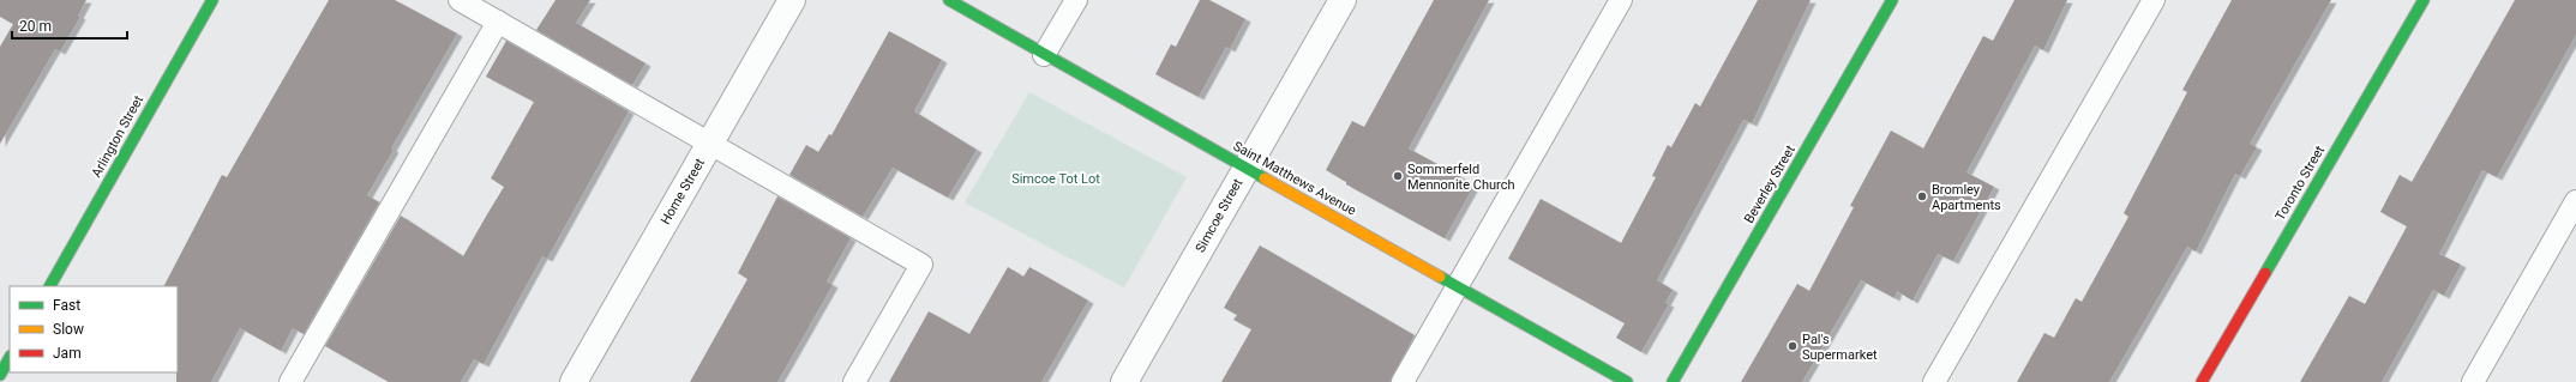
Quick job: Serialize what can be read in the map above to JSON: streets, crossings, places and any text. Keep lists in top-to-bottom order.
{
  "streets": {
    "street": [
      "Arlington Street",
      "Saint Matthews Avenue",
      "Toronto Street",
      "Beverley Street",
      "Home Street",
      "Simcoe Street"
    ]
  },
  "crossings": [
    ["Saint Matthews Avenue", "Simcoe Street"]
  ],
  "parks": ["Simcoe Tot Lot"],
  "places": ["Sommerfeld Mennonite Church", "Bromley Apartments", "Pal's Supermarket"],
  "legend": ["Fast", "Slow", "Jam"],
  "scale_bar": "20 m"
}
